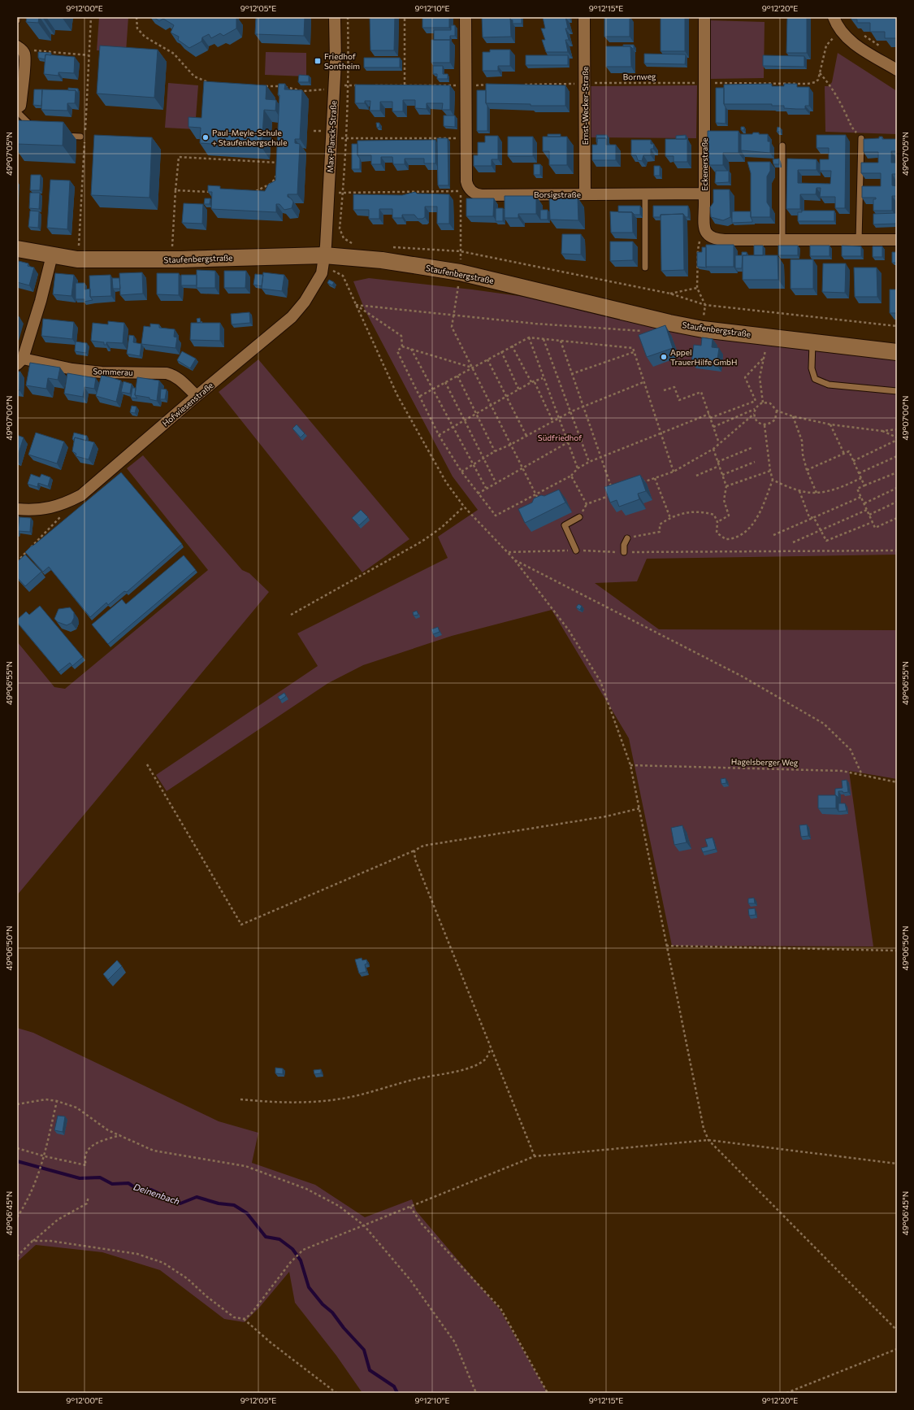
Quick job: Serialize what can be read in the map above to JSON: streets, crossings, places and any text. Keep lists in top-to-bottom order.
{
  "streets": {
    "street": [
      "Ernst-Wecker-Straße",
      "Max-Planck-Straße",
      "Eckenerstraße",
      "Borsigstraße",
      "Staufenbergstraße",
      "Sommerau",
      "Hofwiesenstraße"
    ],
    "path": ["Bornweg", "Hagelsberger Weg"]
  },
  "crossings": [
    ["Bornweg", "Ernst-Wecker-Straße"],
    ["Bornweg", "Eckenerstraße"],
    ["Ernst-Wecker-Straße", "Borsigstraße"],
    ["Max-Planck-Straße", "Staufenbergstraße"],
    ["Max-Planck-Straße", "Hofwiesenstraße"],
    ["Eckenerstraße", "Borsigstraße"],
    ["Staufenbergstraße", "Sommerau"],
    ["Staufenbergstraße", "Hofwiesenstraße"],
    ["Sommerau", "Hofwiesenstraße"]
  ],
  "water": ["Deinenbach"],
  "parks": ["Südfriedhof"],
  "places": {
    "transit": ["Friedhof Sontheim"],
    "other": ["Paul-Meyle-Schule + Staufenbergschule", "Appel TrauerHilfe GmbH"]
  },
  "coordinates": [
    "9°12'00\"E",
    "9°12'05\"E",
    "9°12'10\"E",
    "9°12'15\"E",
    "9°12'20\"E",
    "49°07'05\"N",
    "49°07'00\"N",
    "49°06'55\"N",
    "49°06'50\"N",
    "49°06'45\"N"
  ]
}
